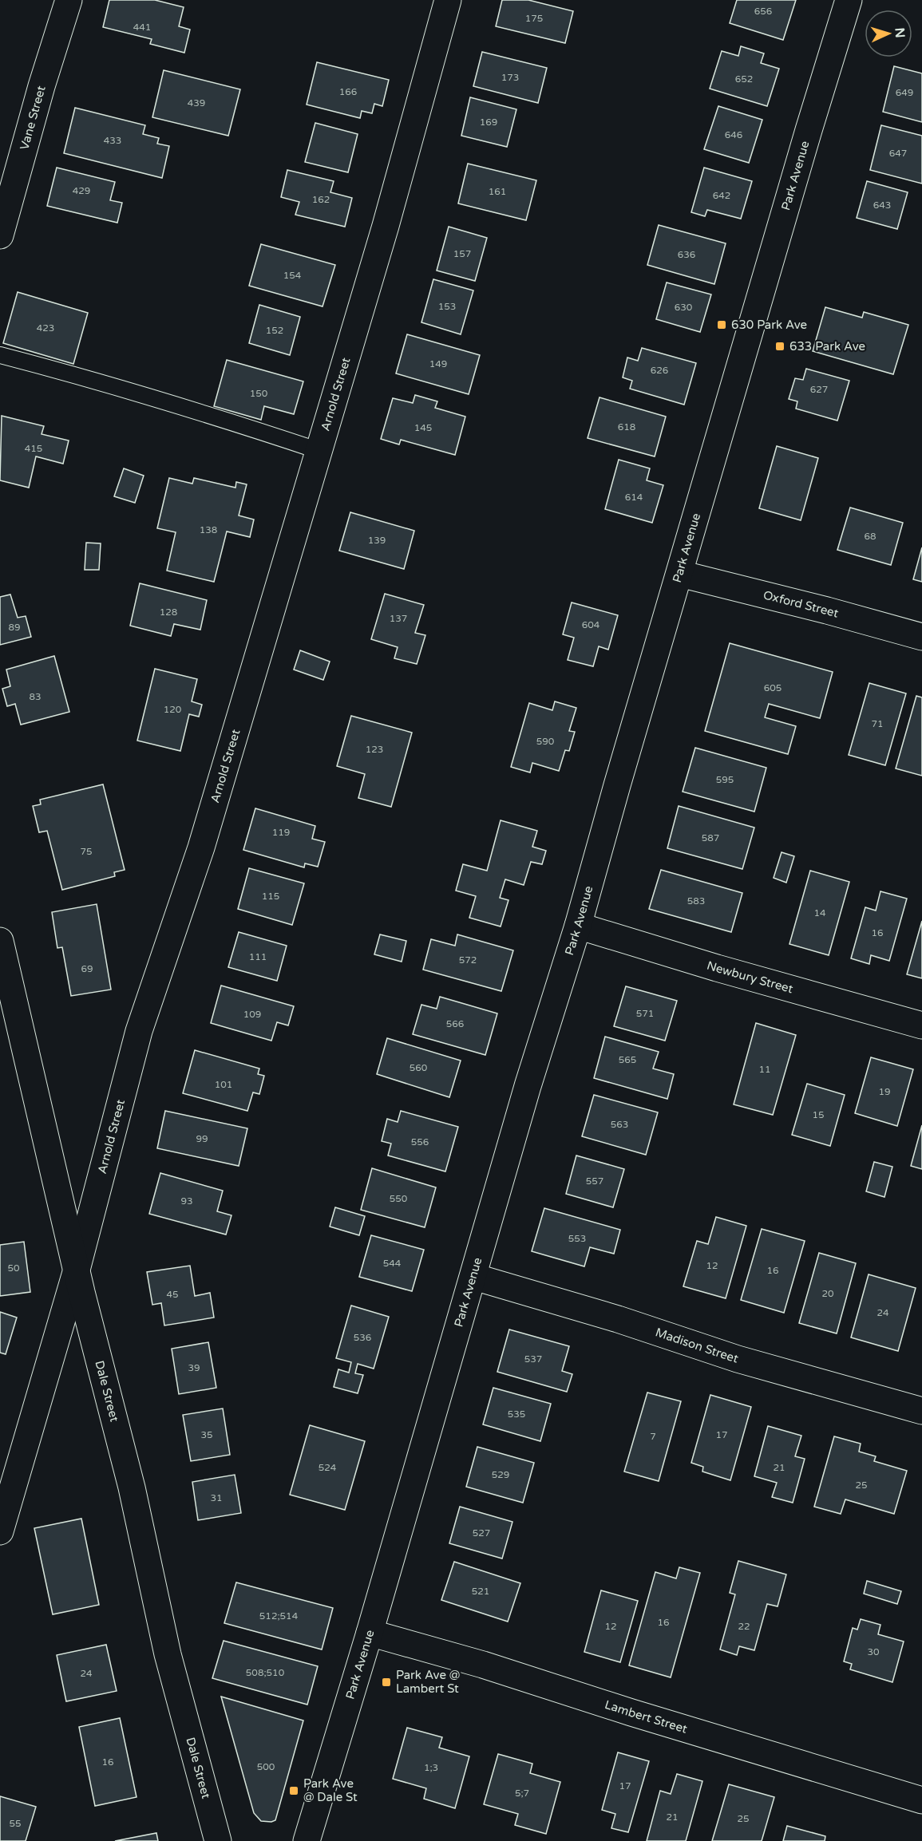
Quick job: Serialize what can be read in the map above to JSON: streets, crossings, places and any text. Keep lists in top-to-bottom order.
{
  "streets": {
    "street": [
      "Vane Street",
      "Park Avenue",
      "Arnold Street",
      "Oxford Street",
      "Newbury Street",
      "Madison Street",
      "Dale Street",
      "Lambert Street"
    ]
  },
  "crossings": [
    ["Park Avenue", "Oxford Street"],
    ["Park Avenue", "Newbury Street"],
    ["Park Avenue", "Madison Street"],
    ["Park Avenue", "Lambert Street"],
    ["Arnold Street", "Dale Street"]
  ],
  "places": {
    "transit": [
      "630 Park Ave",
      "633 Park Ave",
      "Park Ave @ Lambert St",
      "Park Ave @ Dale St"
    ]
  },
  "house_numbers": [
    "656",
    "175",
    "441",
    "173",
    "652",
    "166",
    "649",
    "439",
    "169",
    "646",
    "433",
    "647",
    "429",
    "161",
    "642",
    "162",
    "643",
    "157",
    "636",
    "154",
    "153",
    "630",
    "423",
    "152",
    "149",
    "626",
    "627",
    "150",
    "618",
    "145",
    "415",
    "614",
    "138",
    "68",
    "139",
    "128",
    "137",
    "604",
    "89",
    "605",
    "83",
    "120",
    "71",
    "590",
    "123",
    "595",
    "119",
    "587",
    "75",
    "115",
    "583",
    "14",
    "16",
    "111",
    "572",
    "69",
    "571",
    "109",
    "566",
    "565",
    "560",
    "11",
    "101",
    "19",
    "15",
    "563",
    "99",
    "556",
    "557",
    "550",
    "93",
    "553",
    "544",
    "12",
    "50",
    "16",
    "20",
    "45",
    "24",
    "536",
    "537",
    "39",
    "535",
    "35",
    "17",
    "7",
    "524",
    "21",
    "529",
    "25",
    "31",
    "527",
    "521",
    "512;514",
    "16",
    "12",
    "22",
    "30",
    "508;510",
    "24",
    "16",
    "500",
    "1;3",
    "17",
    "5;7",
    "21",
    "25",
    "55"
  ],
  "north": "right"
}
